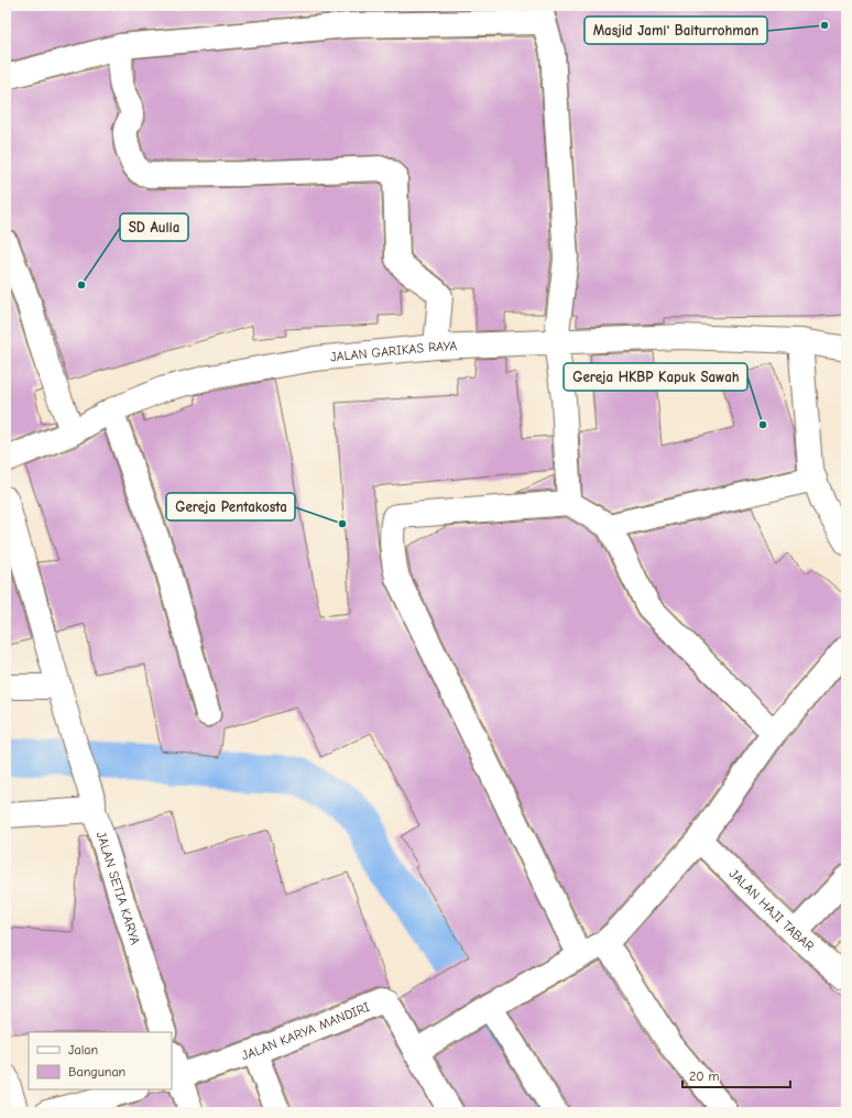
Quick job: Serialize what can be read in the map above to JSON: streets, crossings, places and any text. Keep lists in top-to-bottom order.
{
  "streets": {
    "street": [
      "JALAN GARIKAS RAYA",
      "JALAN SETIA KARYA",
      "JALAN HAJI TABAR",
      "JALAN KARYA MANDIRI"
    ]
  },
  "places": [
    "Masjid Jami' Baiturrohman",
    "SD Aulia",
    "Gereja HKBP Kapuk Sawah",
    "Gereja Pentakosta"
  ],
  "legend": ["Jalan", "Bangunan"],
  "scale_bar": "20 m"
}
